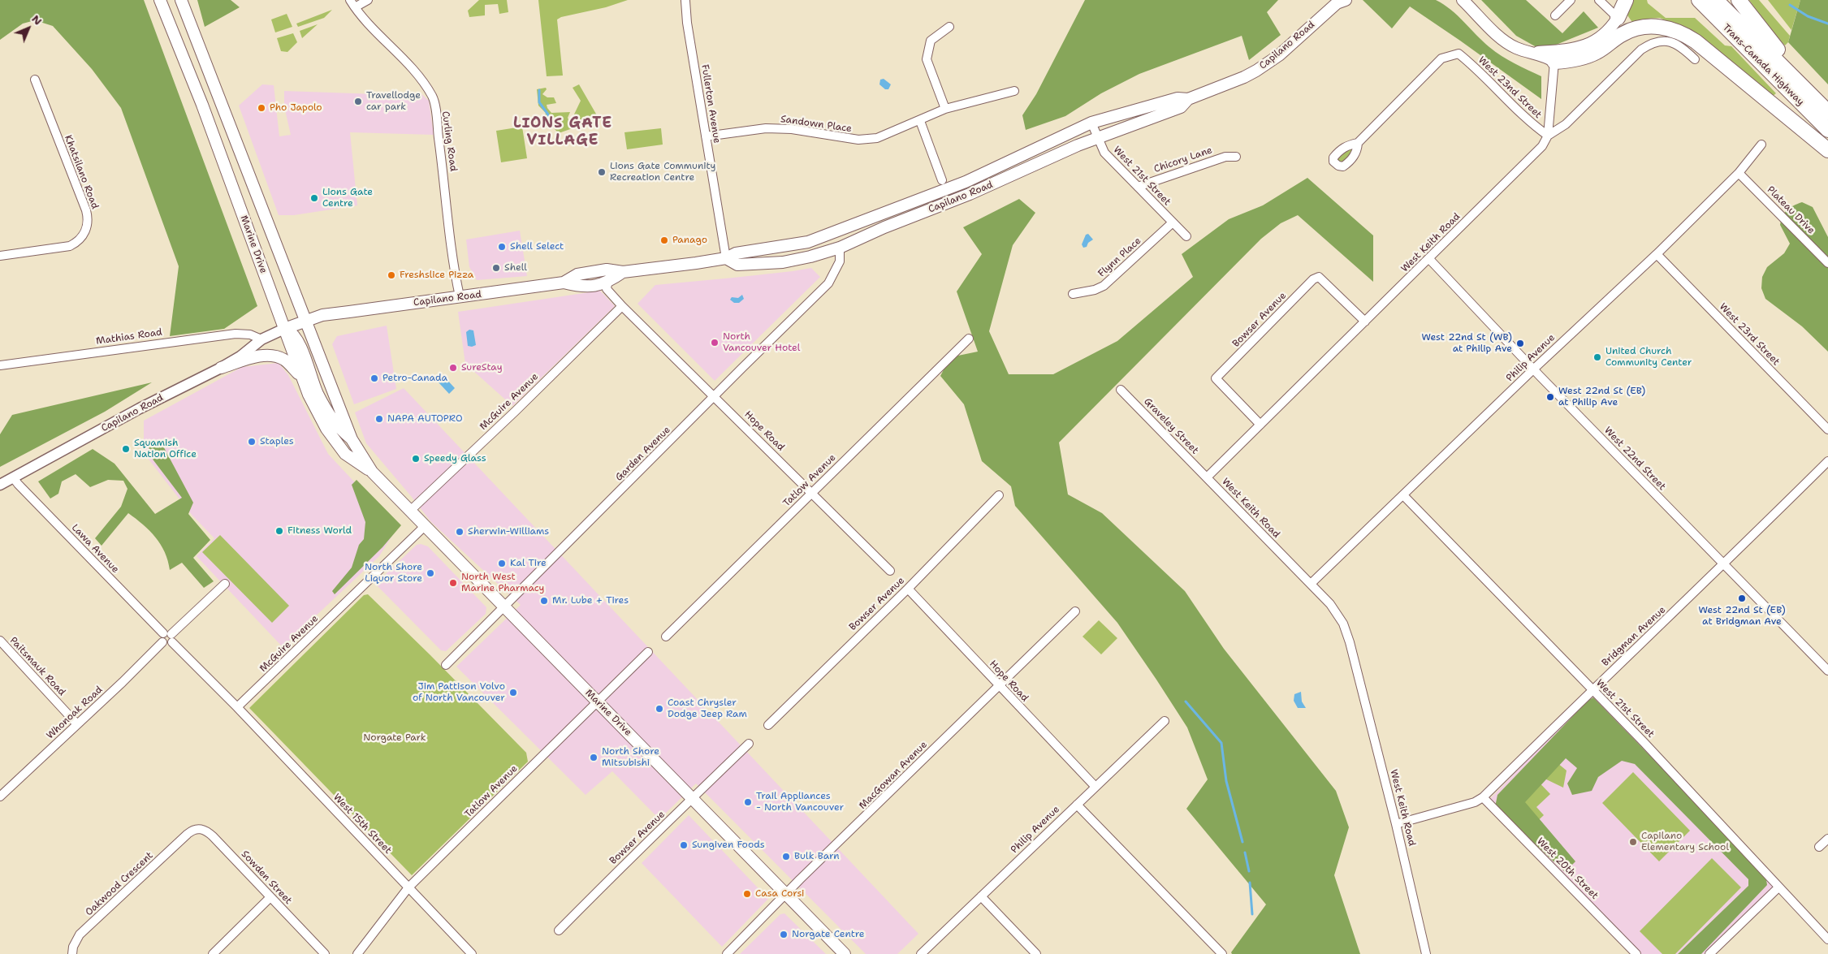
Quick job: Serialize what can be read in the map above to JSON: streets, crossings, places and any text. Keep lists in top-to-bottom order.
{
  "streets": {
    "highway": ["Trans-Canada Highway"],
    "main road": ["Capilano Road", "Marine Drive"],
    "street": [
      "West 23nd Street",
      "Fullerton Avenue",
      "Sandown Place",
      "Curling Road",
      "Chicory Lane",
      "Khatsilano Road",
      "West 21st Street",
      "Plateau Drive",
      "West Keith Road",
      "Flynn Place",
      "Bowser Avenue",
      "West 23rd Street",
      "Mathias Road",
      "Philip Avenue",
      "McGuire Avenue",
      "Graveley Street",
      "Hope Road",
      "Garden Avenue",
      "West 22nd Street",
      "Tatlow Avenue",
      "Lawa Avenue",
      "Bridgman Avenue",
      "Paitsmauk Road",
      "Whonoak Road",
      "MacGowan Avenue",
      "West 15th Street",
      "West 20th Street",
      "Sowden Street",
      "Oakwood Crescent"
    ]
  },
  "crossings": [
    ["Capilano Road", "Fullerton Avenue"],
    ["Capilano Road", "Curling Road"],
    ["Capilano Road", "West 21st Street"],
    ["Capilano Road", "Marine Drive"],
    ["Capilano Road", "Mathias Road"],
    ["Capilano Road", "Hope Road"],
    ["Capilano Road", "Garden Avenue"],
    ["Capilano Road", "Lawa Avenue"],
    ["West 23nd Street", "West Keith Road"],
    ["Fullerton Avenue", "Sandown Place"],
    ["Chicory Lane", "West 21st Street"],
    ["West 21st Street", "Flynn Place"],
    ["West 21st Street", "Philip Avenue"],
    ["West 21st Street", "Bridgman Avenue"],
    ["Plateau Drive", "Philip Avenue"],
    ["West Keith Road", "Bowser Avenue"],
    ["West Keith Road", "Philip Avenue"],
    ["West Keith Road", "Graveley Street"],
    ["West Keith Road", "West 22nd Street"],
    ["West Keith Road", "Bridgman Avenue"],
    ["Marine Drive", "Bowser Avenue"],
    ["Marine Drive", "McGuire Avenue"],
    ["Marine Drive", "Garden Avenue"],
    ["Marine Drive", "Tatlow Avenue"],
    ["Marine Drive", "MacGowan Avenue"],
    ["Bowser Avenue", "Hope Road"],
    ["West 23rd Street", "Philip Avenue"],
    ["Philip Avenue", "Hope Road"],
    ["Philip Avenue", "West 22nd Street"],
    ["McGuire Avenue", "Hope Road"],
    ["McGuire Avenue", "Lawa Avenue"],
    ["McGuire Avenue", "West 15th Street"],
    ["Hope Road", "Garden Avenue"],
    ["Hope Road", "Tatlow Avenue"],
    ["Hope Road", "MacGowan Avenue"],
    ["West 22nd Street", "Bridgman Avenue"],
    ["Tatlow Avenue", "West 15th Street"],
    ["Lawa Avenue", "Whonoak Road"],
    ["Lawa Avenue", "West 15th Street"],
    ["Bridgman Avenue", "West 20th Street"],
    ["Paitsmauk Road", "Whonoak Road"],
    ["Sowden Street", "Oakwood Crescent"]
  ],
  "districts": ["LIONS GATE VILLAGE"],
  "parks": ["Norgate Park"],
  "places": [
    "Travellodge car park",
    "Pho Japolo",
    "Lions Gate Community Recreation Centre",
    "Lions Gate Centre",
    "Panago",
    "Shell Select",
    "Shell",
    "Freshslice Pizza",
    "North Vancouver Hotel",
    "West 22nd St (WB) at Philip Ave",
    "United Church Community Center",
    "SureStay",
    "Petro-Canada",
    "West 22nd St (EB) at Philip Ave",
    "NAPA AUTOPRO",
    "Staples",
    "Squamish Nation Office",
    "Speedy Glass",
    "Fitness World",
    "Sherwin-Williams",
    "Kal Tire",
    "North Shore Liquor Store",
    "North West Marine Pharmacy",
    "West 22nd St (EB) at Bridgman Ave",
    "Mr. Lube + Tires",
    "Jim Pattison Volvo of North Vancouver",
    "Coast Chrysler Dodge Jeep Ram",
    "North Shore Mitsubishi",
    "Trail Appliances - North Vancouver",
    "Capilano Elementary School",
    "Sungiven Foods",
    "Bulk Barn",
    "Casa Corsi",
    "Norgate Centre"
  ],
  "north": "top right"
}
